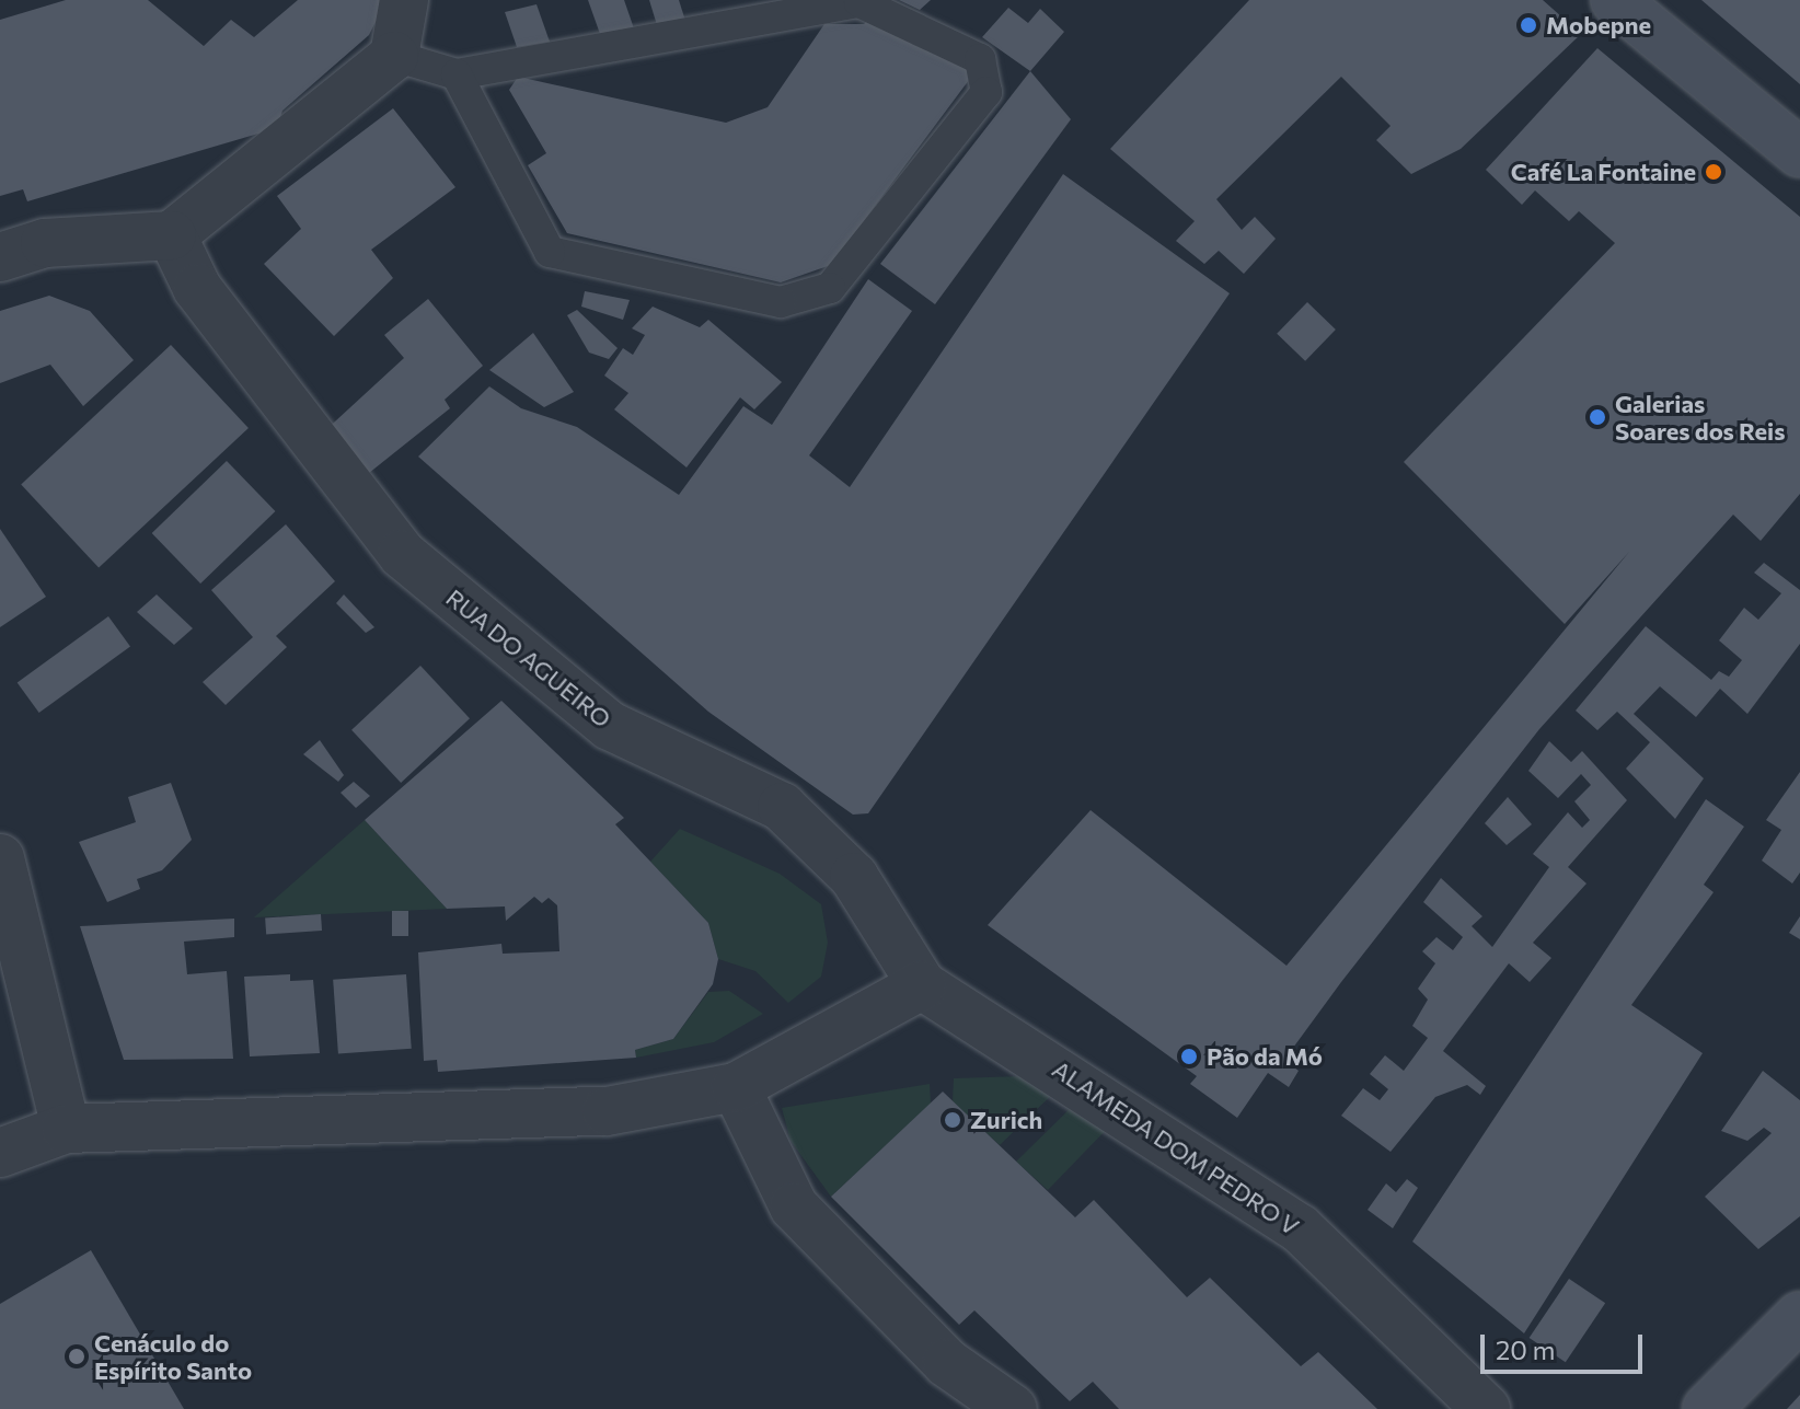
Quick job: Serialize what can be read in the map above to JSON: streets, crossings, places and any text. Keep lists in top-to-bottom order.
{
  "streets": {
    "street": ["RUA DO AGUEIRO", "ALAMEDA DOM PEDRO V"]
  },
  "crossings": [
    ["RUA DO AGUEIRO", "ALAMEDA DOM PEDRO V"]
  ],
  "places": [
    "Mobepne",
    "Café La Fontaine",
    "Galerias Soares dos Reis",
    "Pão da Mó",
    "Zurich",
    "Cenáculo do Espírito Santo"
  ],
  "scale_bar": "20 m"
}
